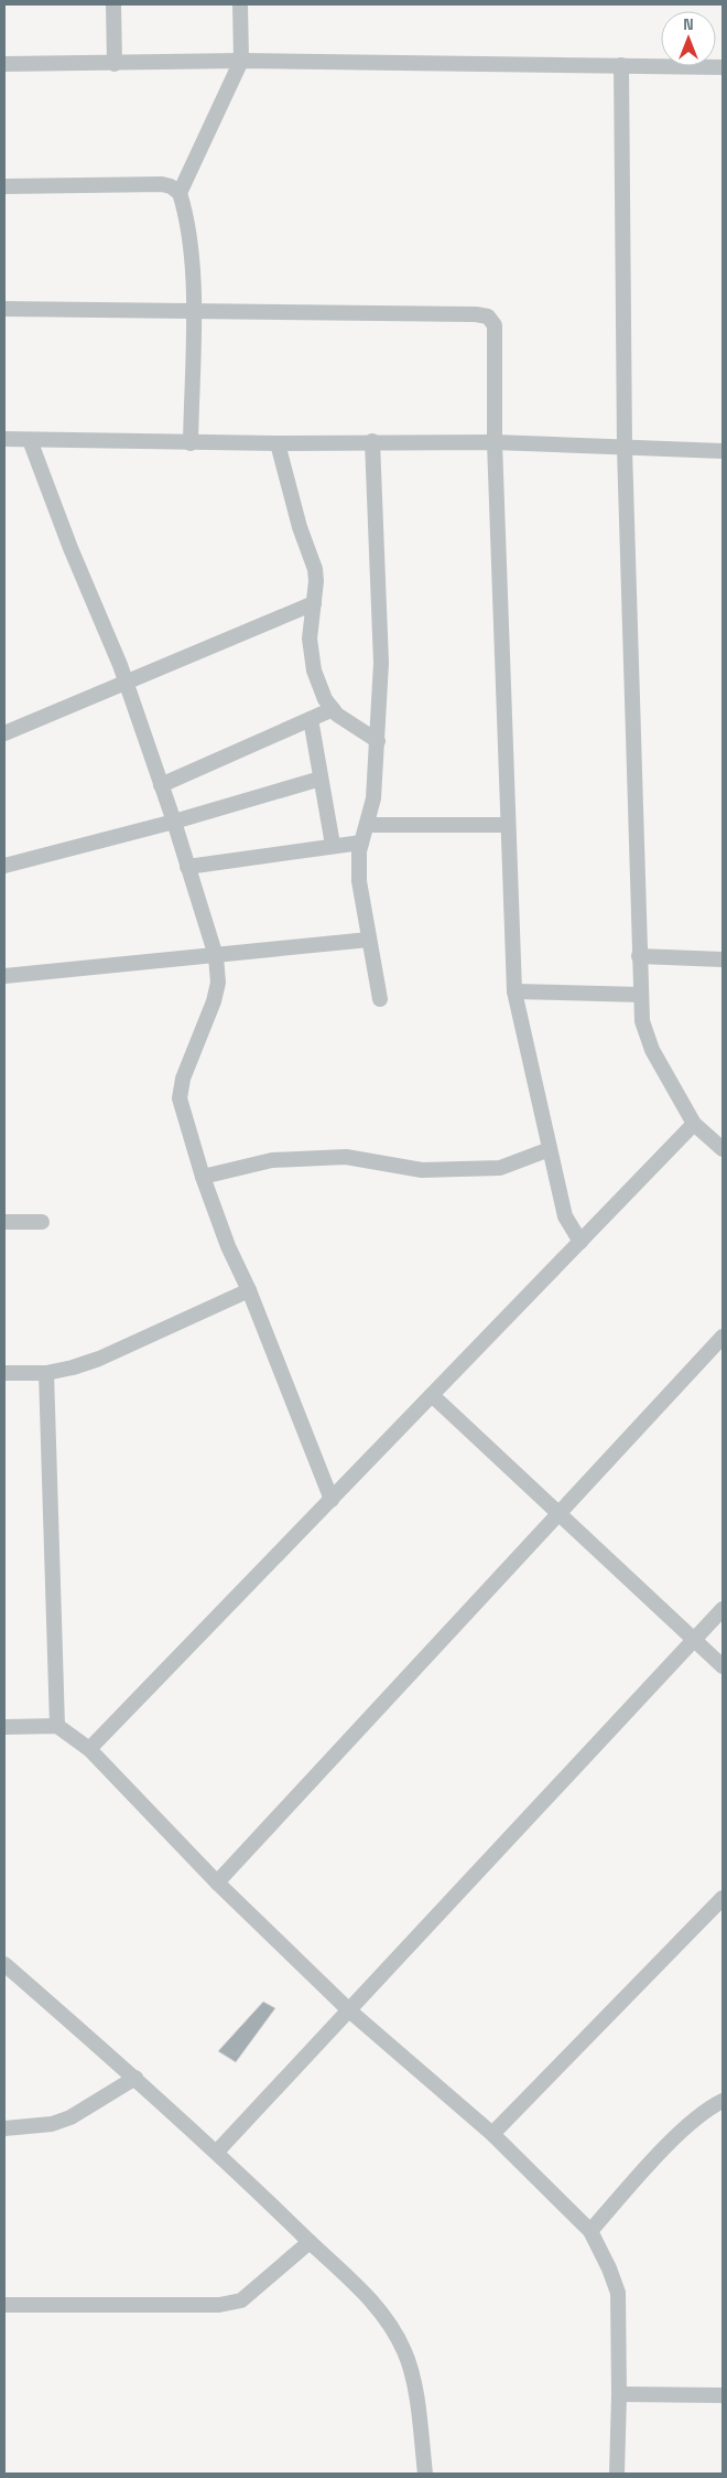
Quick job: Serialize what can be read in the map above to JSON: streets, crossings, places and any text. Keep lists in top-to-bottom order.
{
  "north": "top"
}
